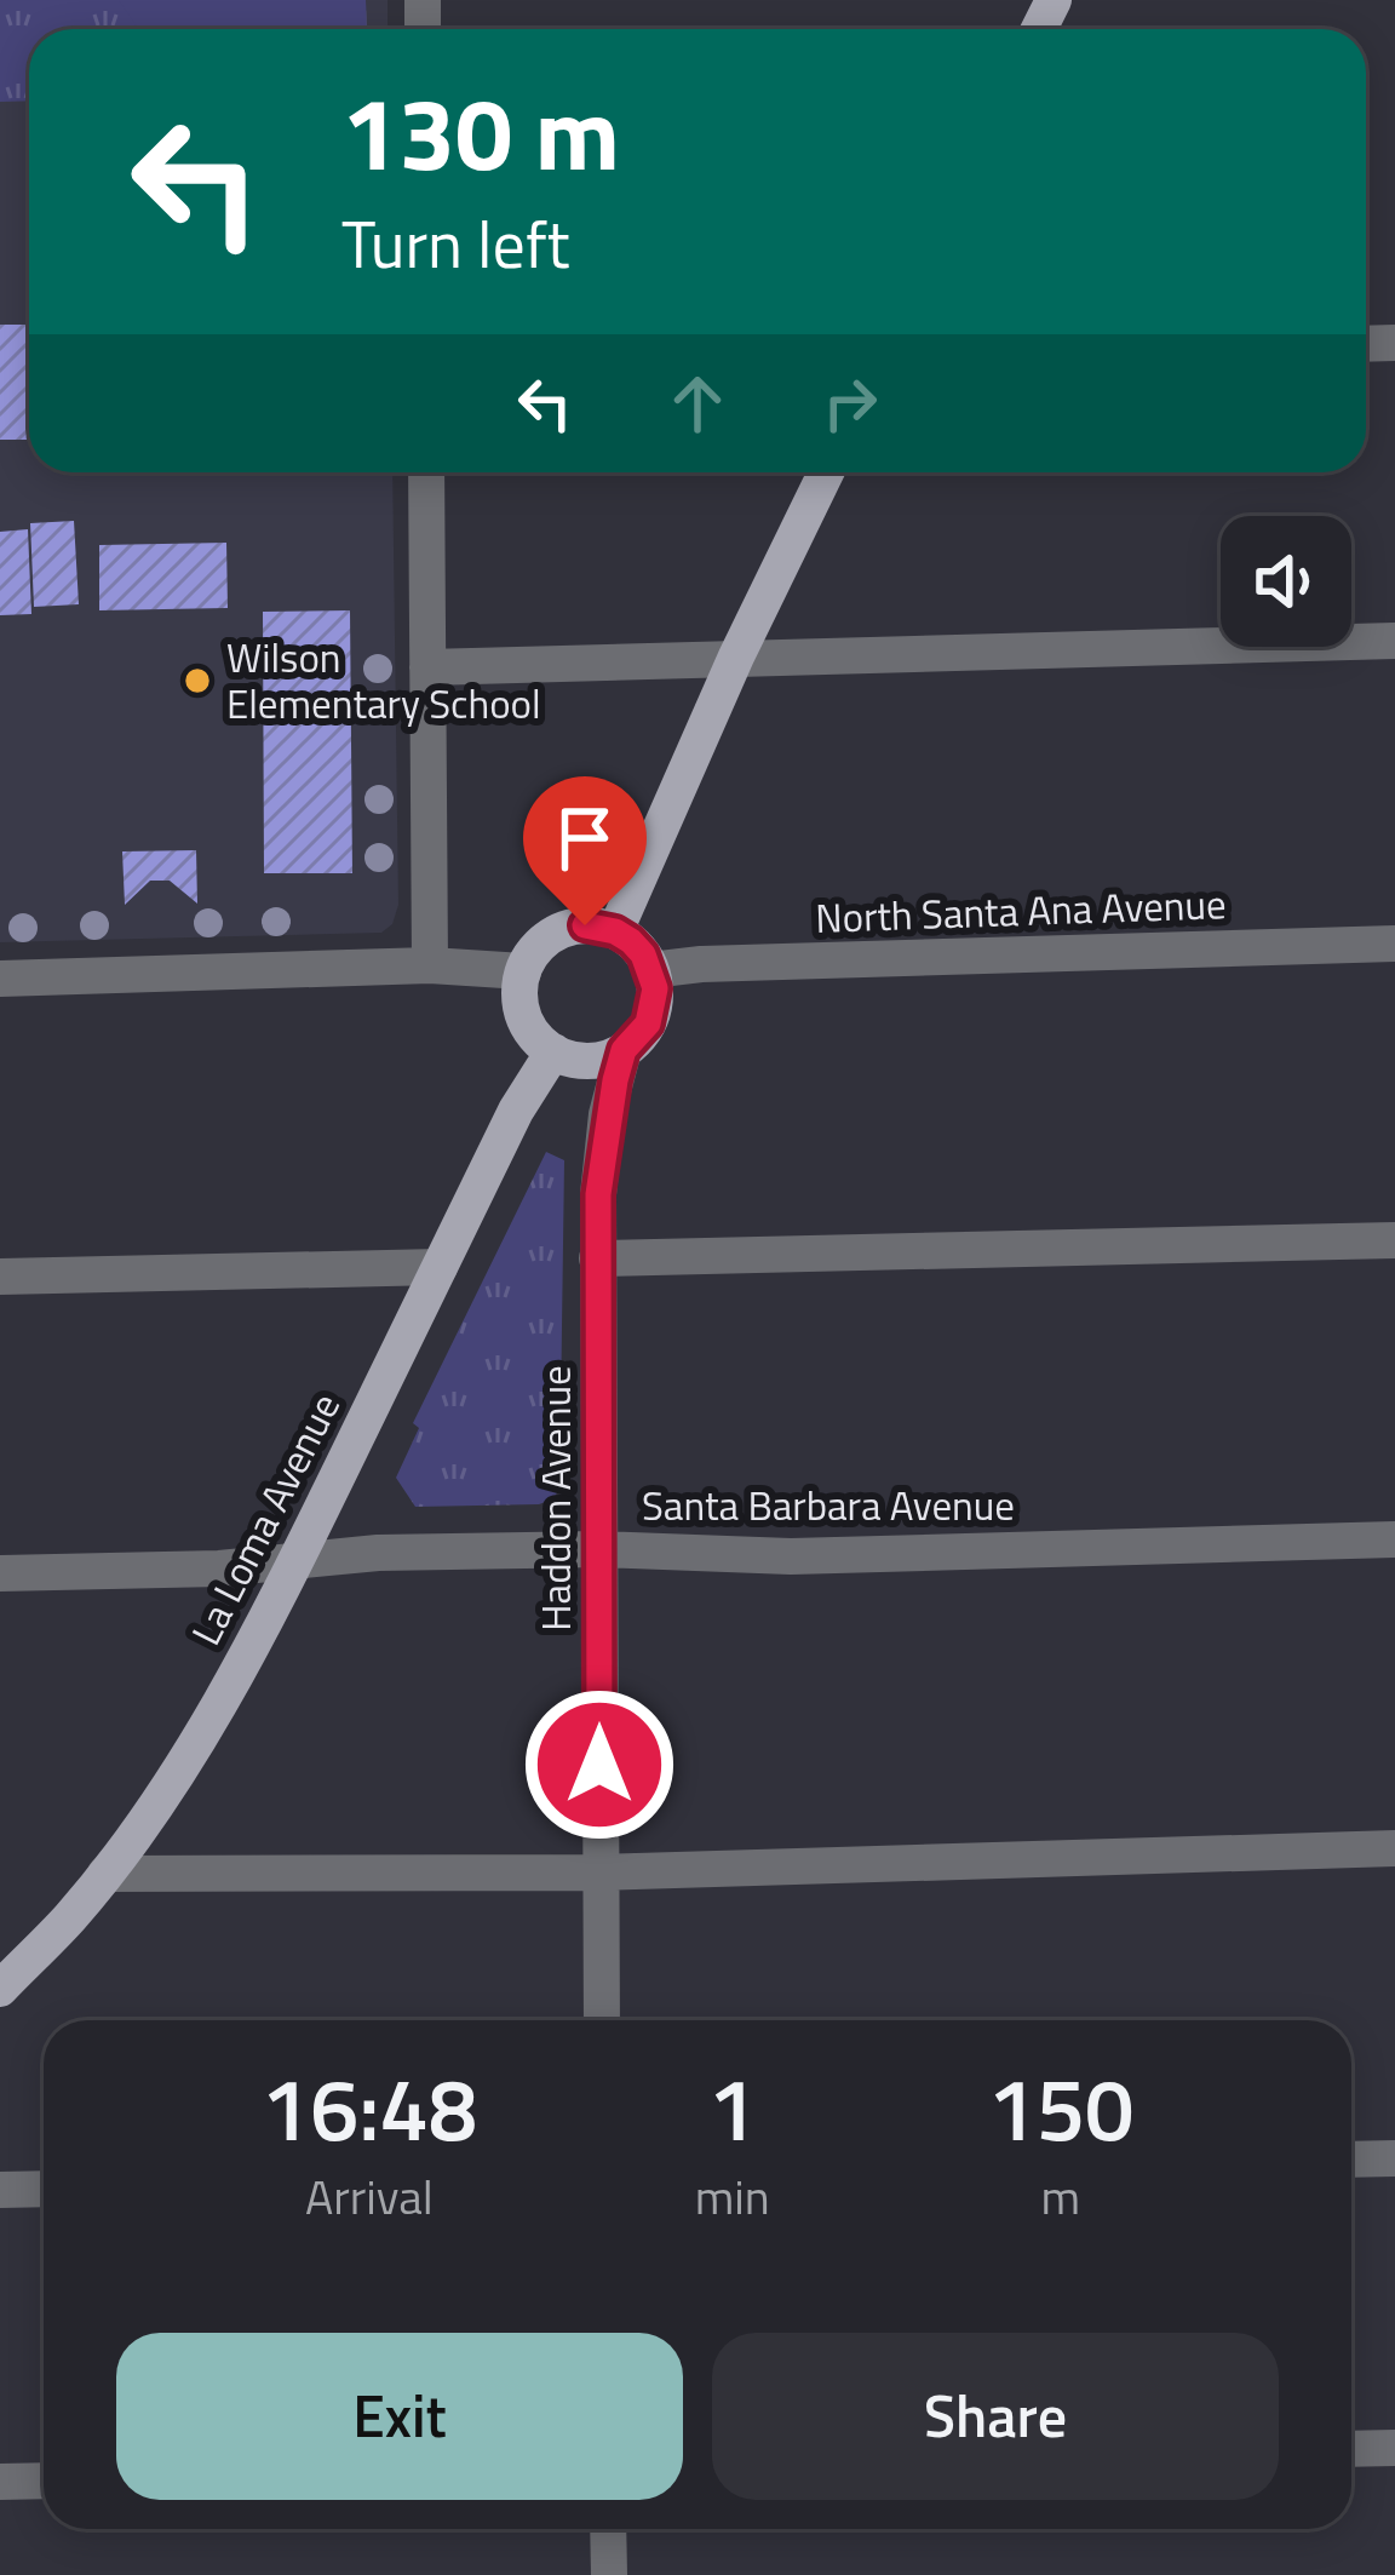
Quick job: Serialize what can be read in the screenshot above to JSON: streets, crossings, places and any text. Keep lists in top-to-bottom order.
{
  "streets": {
    "main road": ["La Loma Avenue"],
    "street": ["North Santa Ana Avenue", "Haddon Avenue", "Santa Barbara Avenue"]
  },
  "crossings": [
    ["North Santa Ana Avenue", "Haddon Avenue"],
    ["North Santa Ana Avenue", "La Loma Avenue"],
    ["Haddon Avenue", "Santa Barbara Avenue"],
    ["Haddon Avenue", "La Loma Avenue"],
    ["Santa Barbara Avenue", "La Loma Avenue"]
  ],
  "places": ["Wilson Elementary School"],
  "page": {
    "turn": ["130 m", "Turn left"],
    "eta": [
      "16:48",
      "Arrival",
      "1",
      "min",
      "150",
      "m"
    ],
    "buttons": ["Exit", "Share"]
  }
}
